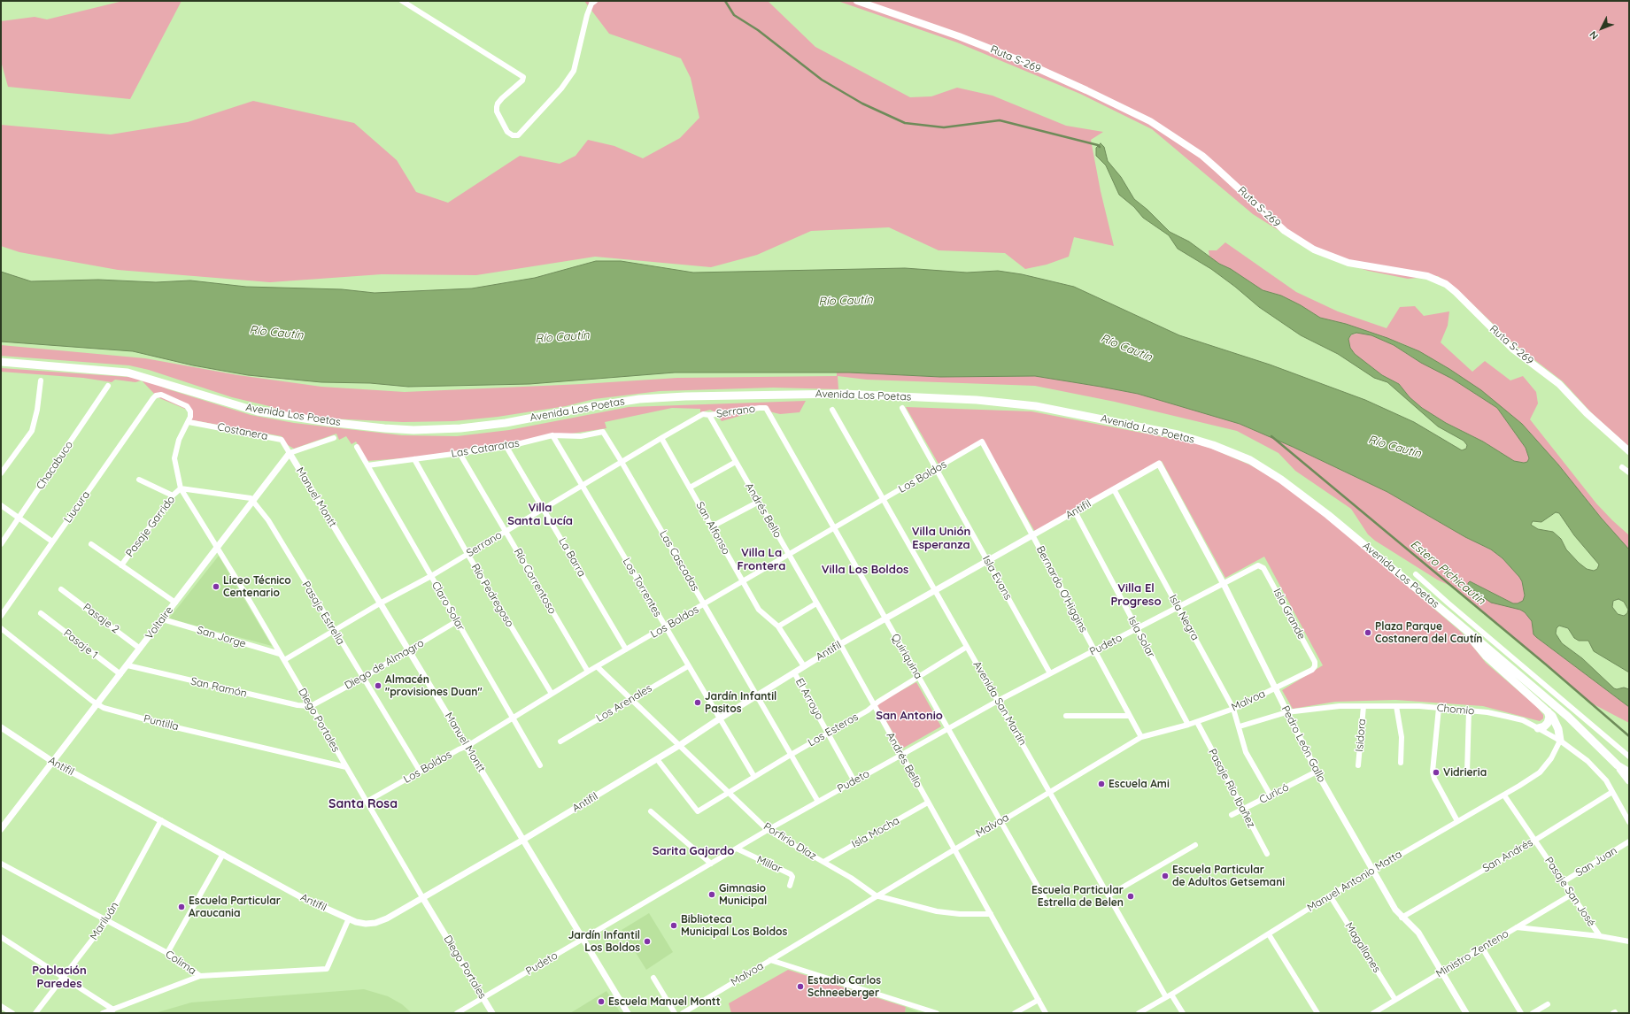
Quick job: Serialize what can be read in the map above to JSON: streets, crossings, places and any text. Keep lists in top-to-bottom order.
{
  "streets": {
    "main road": ["Ruta S-269", "Avenida Los Poetas"],
    "street": [
      "Serrano",
      "Costanera",
      "Las Cataratas",
      "Chacabuco",
      "Los Boldos",
      "Manuel Montt",
      "Liucura",
      "Antifil",
      "Andrés Bello",
      "Pasaje Garrido",
      "San Alfonso",
      "La Barra",
      "Las Cascadas",
      "Isla Evans",
      "Río Correntoso",
      "Los Torrentes",
      "Bernardo O'Higgins",
      "Río Pedregoso",
      "Claro Solar",
      "Pasaje Estrella",
      "Isla Grande",
      "Isla Negra",
      "Pasaje 2",
      "Voltaire",
      "San Jorge",
      "Isla Solar",
      "Pasaje 1",
      "Pudeto",
      "Quiriquina",
      "Diego de Almagro",
      "San Ramón",
      "El Arroyo",
      "Malvoa",
      "Los Arenales",
      "Avenida San Martín",
      "Chomio",
      "Diego Portales",
      "Puntilla",
      "Los Esteros",
      "Isidora",
      "Pedro León Gallo",
      "Pasaje Río Ibañez",
      "Curicó",
      "Isla Mocha",
      "Porfirio Díaz",
      "San Andrés",
      "San Juan",
      "Millar",
      "Manuel Antonio Matta",
      "Pasaje San José",
      "Mariluán",
      "Magallanes",
      "Ministro Zenteno",
      "Colima"
    ]
  },
  "crossings": [
    ["Serrano", "Manuel Montt"],
    ["Serrano", "Andrés Bello"],
    ["Serrano", "San Alfonso"],
    ["Serrano", "La Barra"],
    ["Serrano", "Las Cascadas"],
    ["Serrano", "Río Correntoso"],
    ["Serrano", "Los Torrentes"],
    ["Serrano", "Río Pedregoso"],
    ["Serrano", "Claro Solar"],
    ["Serrano", "Pasaje Estrella"],
    ["Serrano", "Quiriquina"],
    ["Serrano", "Diego Portales"],
    ["Costanera", "Manuel Montt"],
    ["Costanera", "Liucura"],
    ["Costanera", "Voltaire"],
    ["Costanera", "Diego Portales"],
    ["Las Cataratas", "La Barra"],
    ["Las Cataratas", "Las Cascadas"],
    ["Las Cataratas", "Río Correntoso"],
    ["Las Cataratas", "Los Torrentes"],
    ["Las Cataratas", "Río Pedregoso"],
    ["Las Cataratas", "Claro Solar"],
    ["Los Boldos", "Manuel Montt"],
    ["Los Boldos", "Andrés Bello"],
    ["Los Boldos", "San Alfonso"],
    ["Los Boldos", "La Barra"],
    ["Los Boldos", "Las Cascadas"],
    ["Los Boldos", "Isla Evans"],
    ["Los Boldos", "Río Correntoso"],
    ["Los Boldos", "Los Torrentes"],
    ["Los Boldos", "Bernardo O'Higgins"],
    ["Los Boldos", "Río Pedregoso"],
    ["Los Boldos", "Claro Solar"],
    ["Los Boldos", "Pasaje Estrella"],
    ["Los Boldos", "Quiriquina"],
    ["Los Boldos", "Avenida San Martín"],
    ["Los Boldos", "Diego Portales"],
    ["Los Boldos", "Porfirio Díaz"],
    ["Manuel Montt", "Antifil"],
    ["Manuel Montt", "Voltaire"],
    ["Manuel Montt", "Pudeto"],
    ["Manuel Montt", "Diego de Almagro"],
    ["Liucura", "Diego Portales"],
    ["Antifil", "Andrés Bello"],
    ["Antifil", "San Alfonso"],
    ["Antifil", "Las Cascadas"],
    ["Antifil", "Isla Evans"],
    ["Antifil", "Los Torrentes"],
    ["Antifil", "Bernardo O'Higgins"],
    ["Antifil", "Isla Negra"],
    ["Antifil", "Voltaire"],
    ["Antifil", "Isla Solar"],
    ["Antifil", "Quiriquina"],
    ["Antifil", "El Arroyo"],
    ["Antifil", "Avenida San Martín"],
    ["Antifil", "Diego Portales"],
    ["Antifil", "Los Esteros"],
    ["Antifil", "Pedro León Gallo"],
    ["Antifil", "Porfirio Díaz"],
    ["Antifil", "Mariluán"],
    ["Antifil", "Colima"],
    ["Andrés Bello", "Pudeto"],
    ["Andrés Bello", "Malvoa"],
    ["Andrés Bello", "Los Esteros"],
    ["Andrés Bello", "Isla Mocha"],
    ["Andrés Bello", "Porfirio Díaz"],
    ["Pasaje Garrido", "Diego Portales"],
    ["Las Cascadas", "Pudeto"],
    ["Las Cascadas", "Los Esteros"],
    ["Isla Evans", "Pudeto"],
    ["Los Torrentes", "Los Arenales"],
    ["Los Torrentes", "Los Esteros"],
    ["Bernardo O'Higgins", "Pudeto"],
    ["Bernardo O'Higgins", "Malvoa"],
    ["Claro Solar", "Diego de Almagro"],
    ["Pasaje Estrella", "Voltaire"],
    ["Pasaje Estrella", "Diego de Almagro"],
    ["Isla Grande", "Pudeto"],
    ["Isla Grande", "Malvoa"],
    ["Isla Negra", "Pudeto"],
    ["Isla Negra", "Malvoa"],
    ["Isla Negra", "Chomio"],
    ["Isla Negra", "Curicó"],
    ["Pasaje 2", "Voltaire"],
    ["Voltaire", "San Jorge"],
    ["Voltaire", "Pasaje 1"],
    ["Voltaire", "San Ramón"],
    ["Voltaire", "Diego Portales"],
    ["Voltaire", "Puntilla"],
    ["San Jorge", "Diego Portales"],
    ["Isla Solar", "Pudeto"],
    ["Isla Solar", "Malvoa"],
    ["Pudeto", "Quiriquina"],
    ["Pudeto", "El Arroyo"],
    ["Pudeto", "Avenida San Martín"],
    ["Pudeto", "Diego Portales"],
    ["Pudeto", "Pedro León Gallo"],
    ["Pudeto", "Porfirio Díaz"],
    ["Pudeto", "Millar"],
    ["Quiriquina", "Malvoa"],
    ["Quiriquina", "Los Esteros"],
    ["Diego de Almagro", "San Ramón"],
    ["Diego de Almagro", "Diego Portales"],
    ["San Ramón", "Diego Portales"],
    ["El Arroyo", "Los Esteros"],
    ["Malvoa", "Avenida San Martín"],
    ["Malvoa", "Pedro León Gallo"],
    ["Malvoa", "Pasaje Río Ibañez"],
    ["Malvoa", "Porfirio Díaz"],
    ["Los Arenales", "Porfirio Díaz"],
    ["Avenida San Martín", "Los Esteros"],
    ["Avenida San Martín", "Manuel Antonio Matta"],
    ["Chomio", "Isidora"],
    ["Chomio", "Pedro León Gallo"],
    ["Chomio", "San Andrés"],
    ["Chomio", "Manuel Antonio Matta"],
    ["Diego Portales", "Puntilla"],
    ["Los Esteros", "Porfirio Díaz"],
    ["Pedro León Gallo", "Curicó"],
    ["Pedro León Gallo", "San Andrés"],
    ["Pedro León Gallo", "Manuel Antonio Matta"],
    ["Pedro León Gallo", "Ministro Zenteno"],
    ["Pasaje Río Ibañez", "Curicó"],
    ["Isla Mocha", "Porfirio Díaz"],
    ["San Andrés", "Pasaje San José"],
    ["San Juan", "Pasaje San José"],
    ["Manuel Antonio Matta", "Pasaje San José"],
    ["Manuel Antonio Matta", "Magallanes"],
    ["Pasaje San José", "Ministro Zenteno"],
    ["Mariluán", "Colima"],
    ["Magallanes", "Ministro Zenteno"]
  ],
  "districts": [
    "Villa Santa Lucía",
    "Villa Unión Esperanza",
    "Villa La Frontera",
    "Villa Los Boldos",
    "Villa El Progreso",
    "San Antonio",
    "Santa Rosa",
    "Sarita Gajardo",
    "Población Paredes"
  ],
  "water": ["Río Cautín", "Estero Pichicautín"],
  "places": [
    "Liceo Técnico Centenario",
    "Plaza Parque Costanera del Cautín",
    "Almacén \"provisiones Duan\"",
    "Jardín Infantil Pasitos",
    "Vidrieria",
    "Escuela Ami",
    "Escuela Particular de Adultos Getsemani",
    "Gimnasio Municipal",
    "Escuela Particular Estrella de Belen",
    "Escuela Particular Araucania",
    "Biblioteca Municipal Los Boldos",
    "Jardín Infantil Los Boldos",
    "Estadio Carlos Schneeberger",
    "Escuela Manuel Montt"
  ],
  "north": "bottom left"
}
